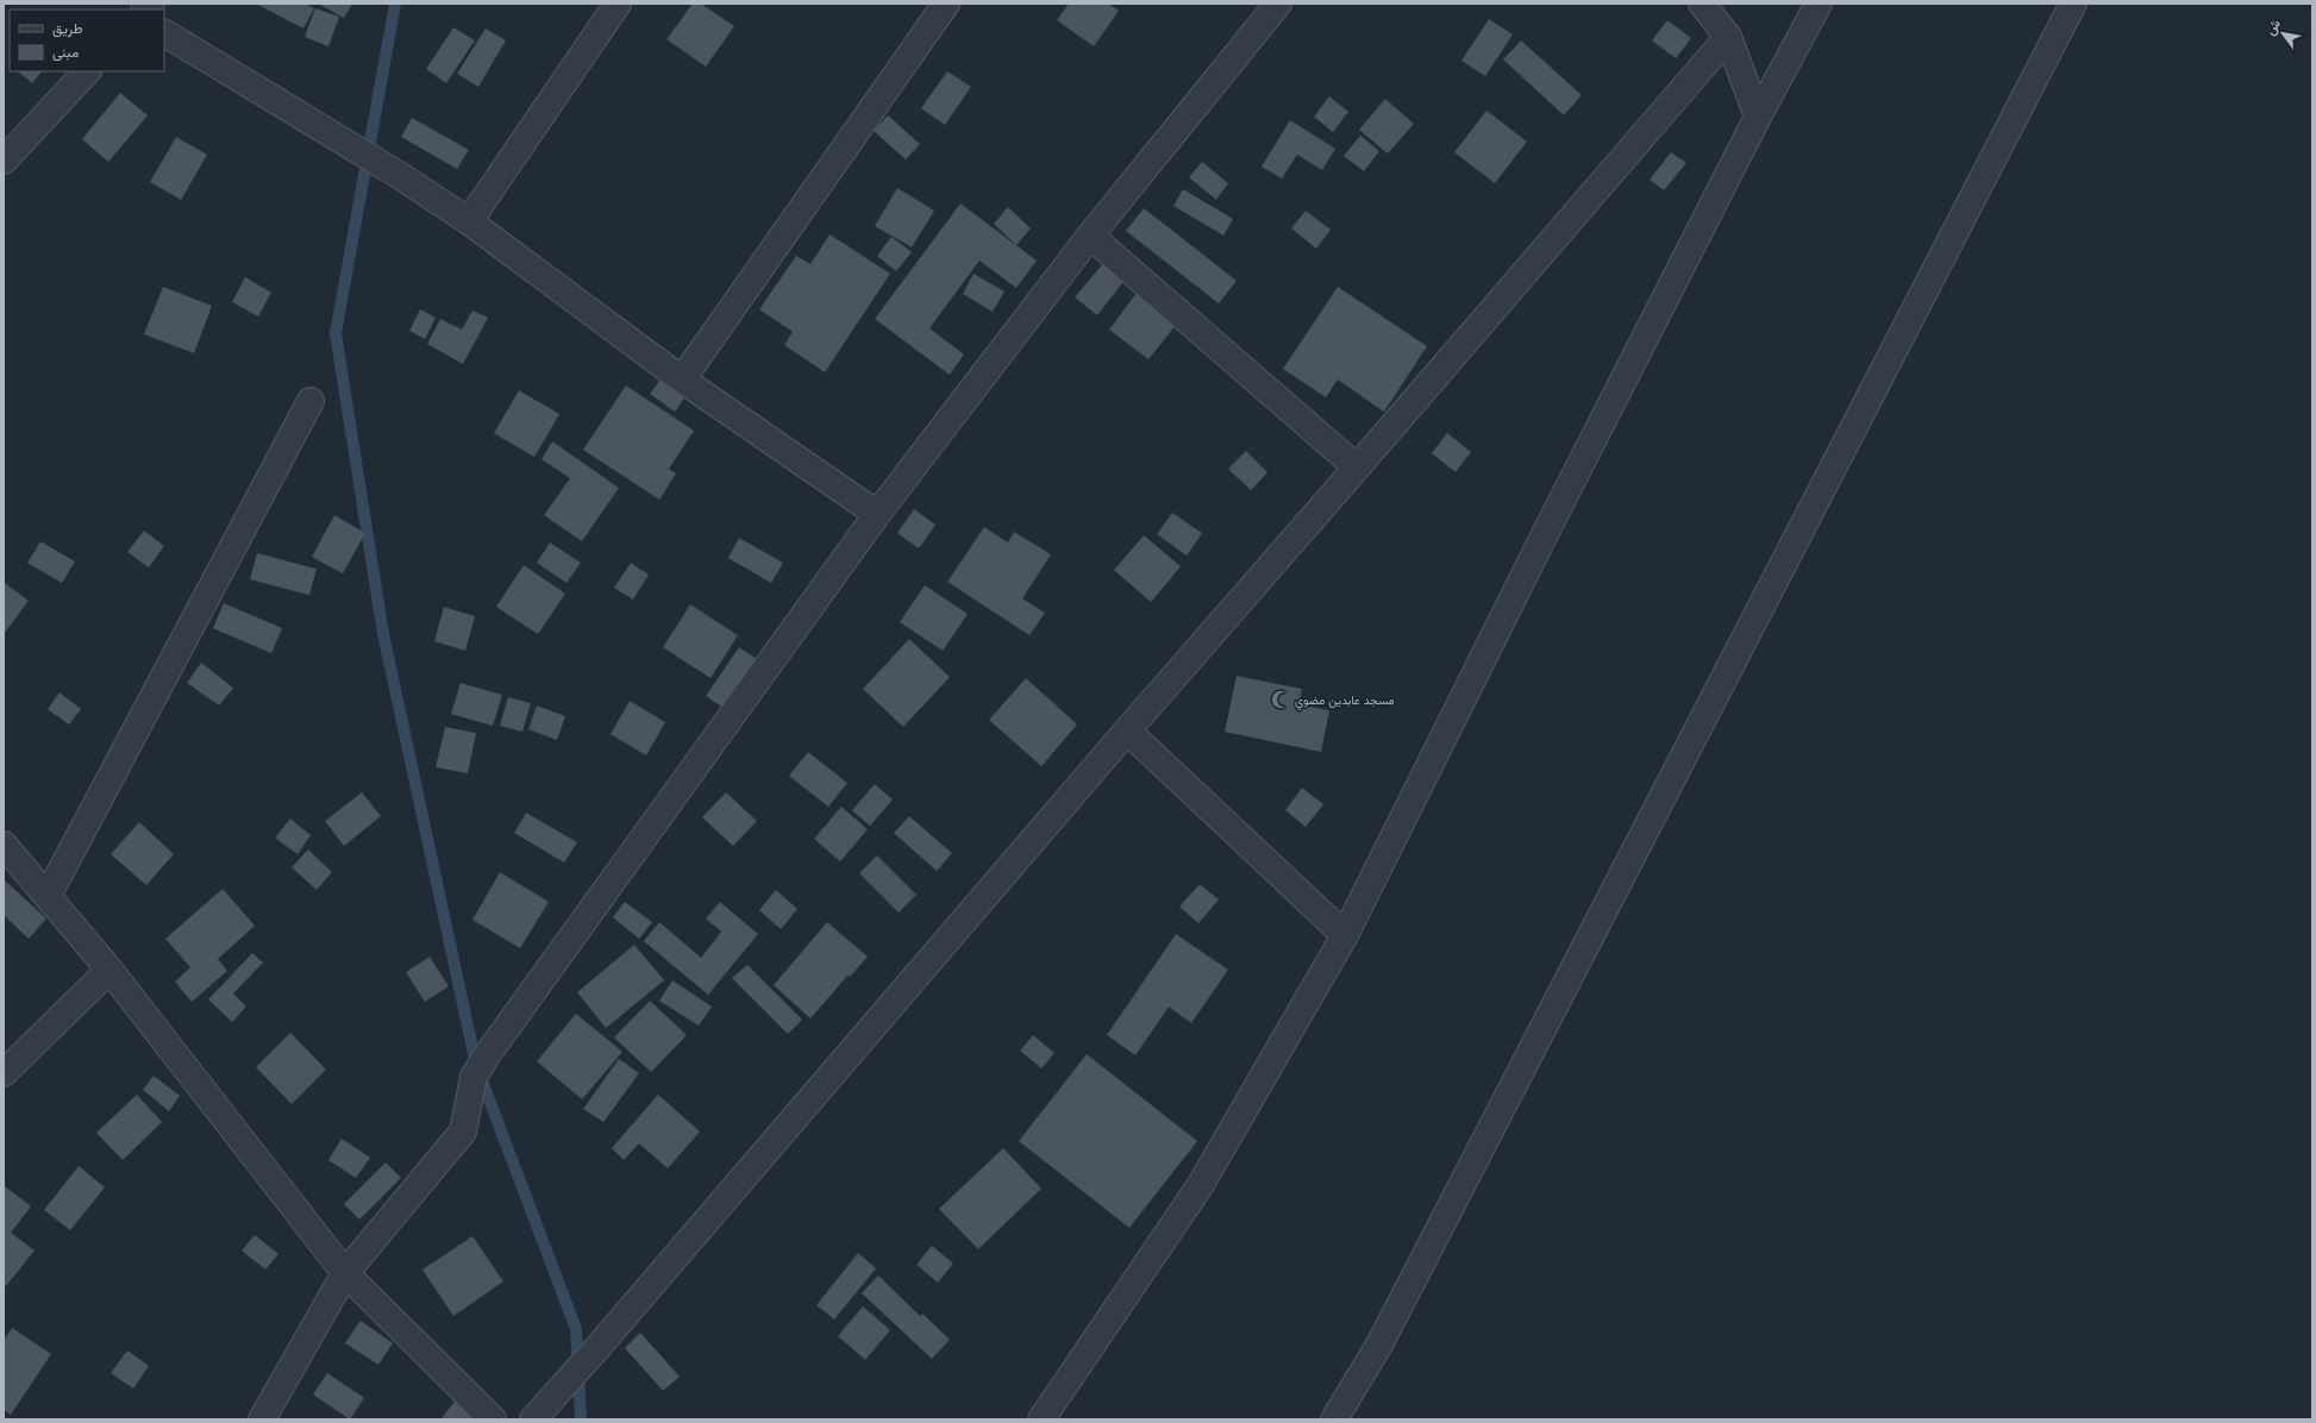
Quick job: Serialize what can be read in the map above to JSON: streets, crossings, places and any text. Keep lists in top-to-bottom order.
{
  "places": {
    "mosque": ["مسجد عابدين مضوي"]
  },
  "legend": ["طريق", "مبنى"],
  "north": "top left"
}
